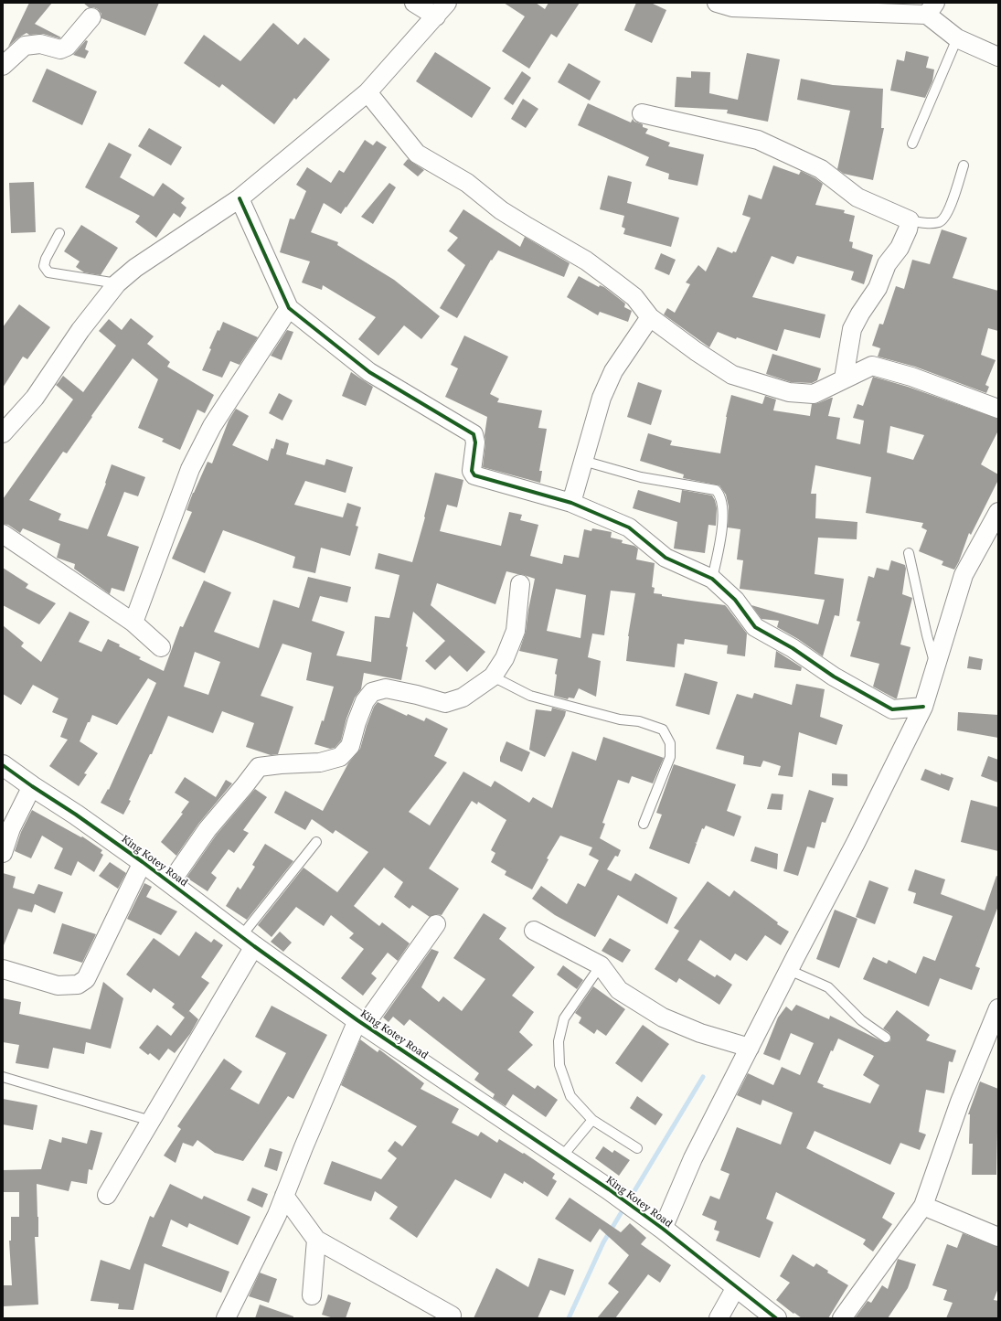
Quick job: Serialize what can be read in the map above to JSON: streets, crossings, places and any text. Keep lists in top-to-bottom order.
{
  "streets": {
    "street": ["King Kotey Road"]
  }
}
